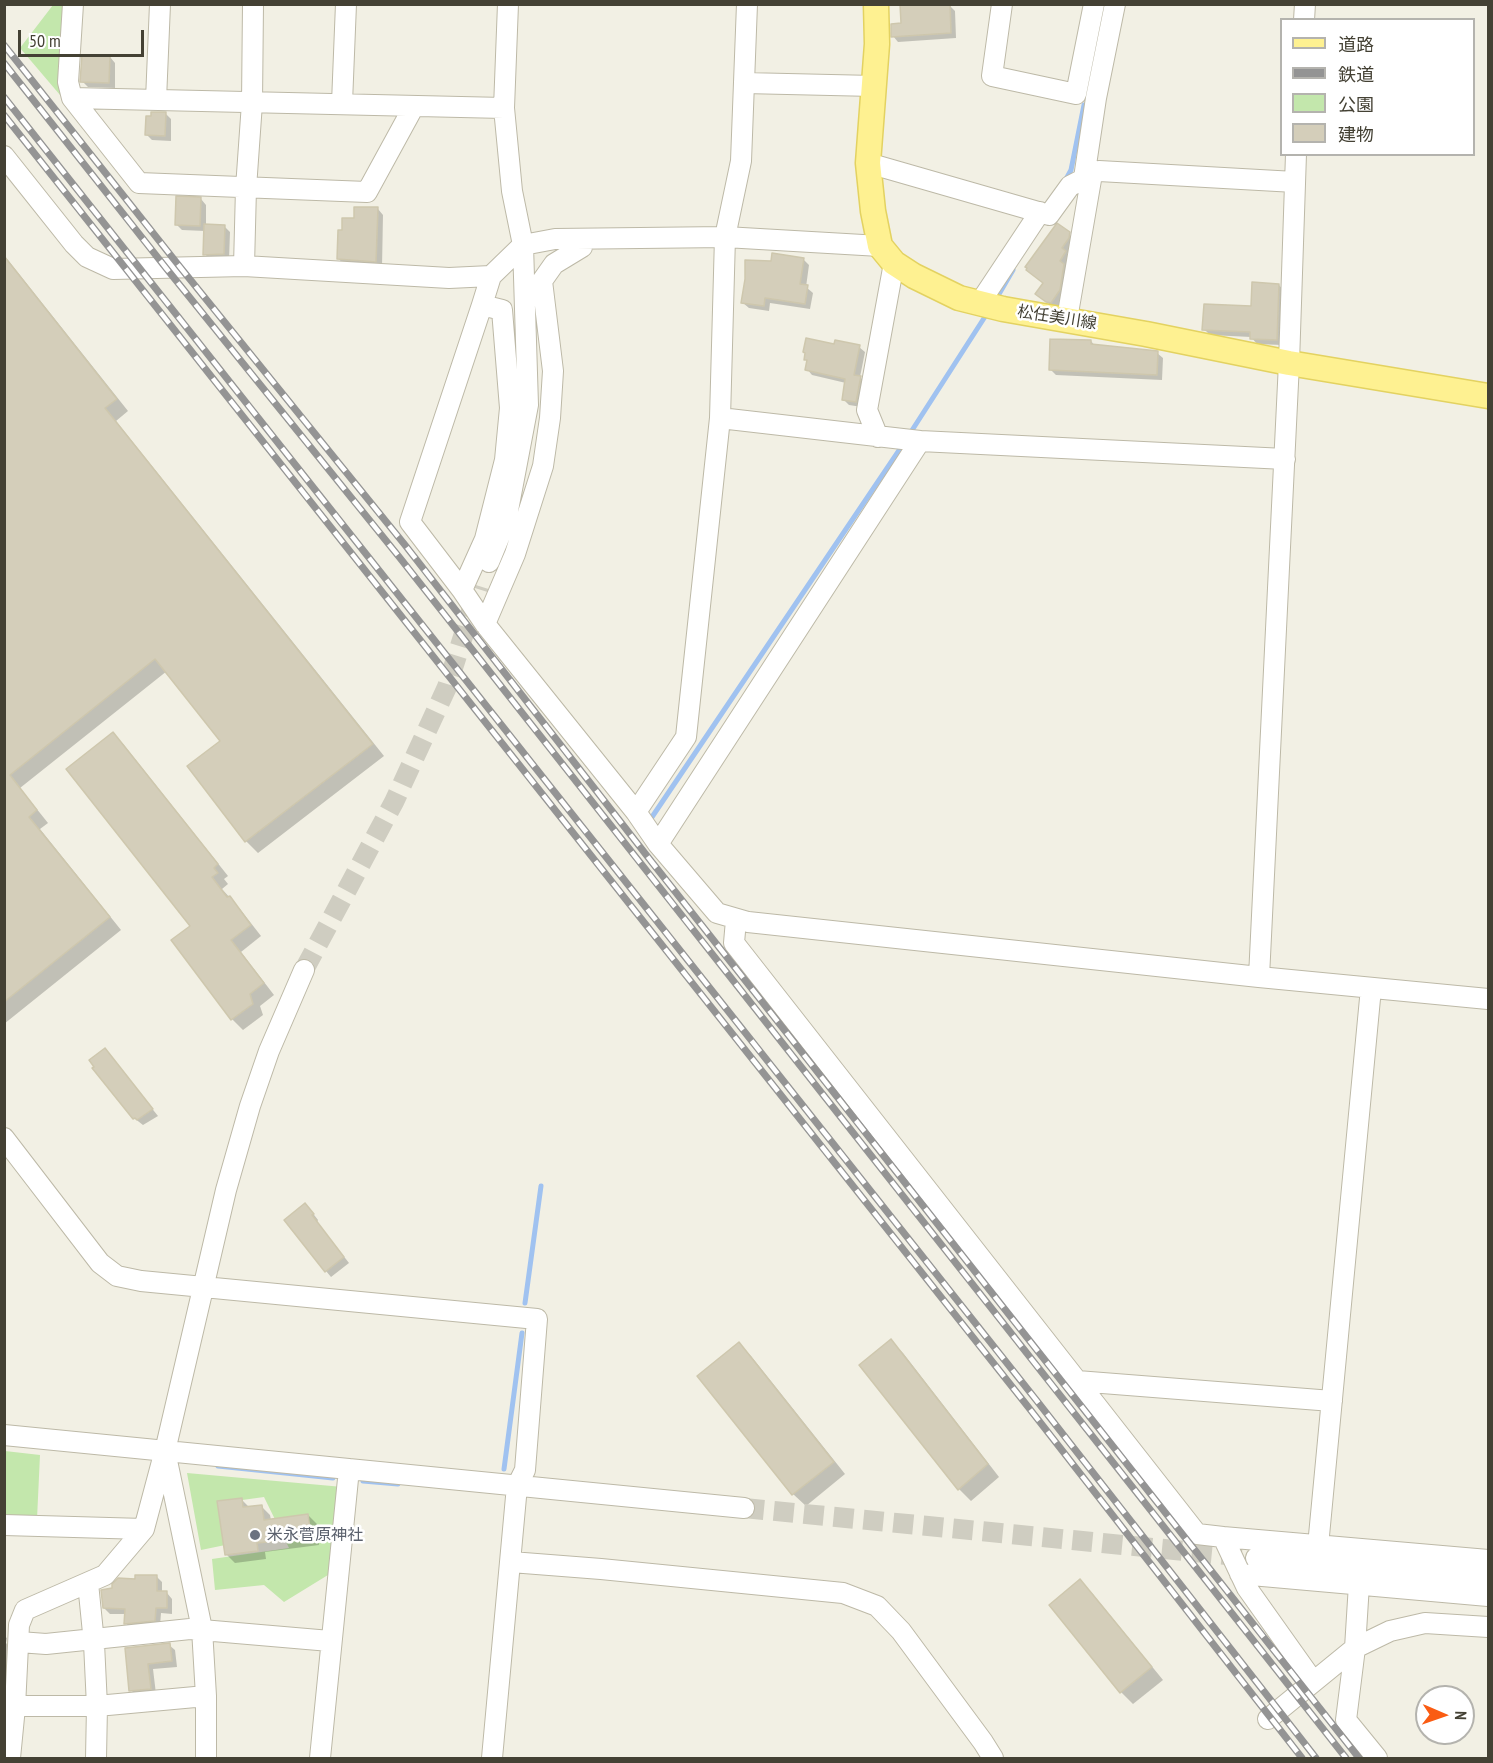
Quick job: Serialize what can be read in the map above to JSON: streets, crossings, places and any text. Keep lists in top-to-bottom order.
{
  "streets": {
    "main road": ["松任美川線"]
  },
  "places": ["米永菅原神社"],
  "legend": [
    "道路",
    "鉄道",
    "公園",
    "建物"
  ],
  "scale_bar": "50 m",
  "north": "right"
}
